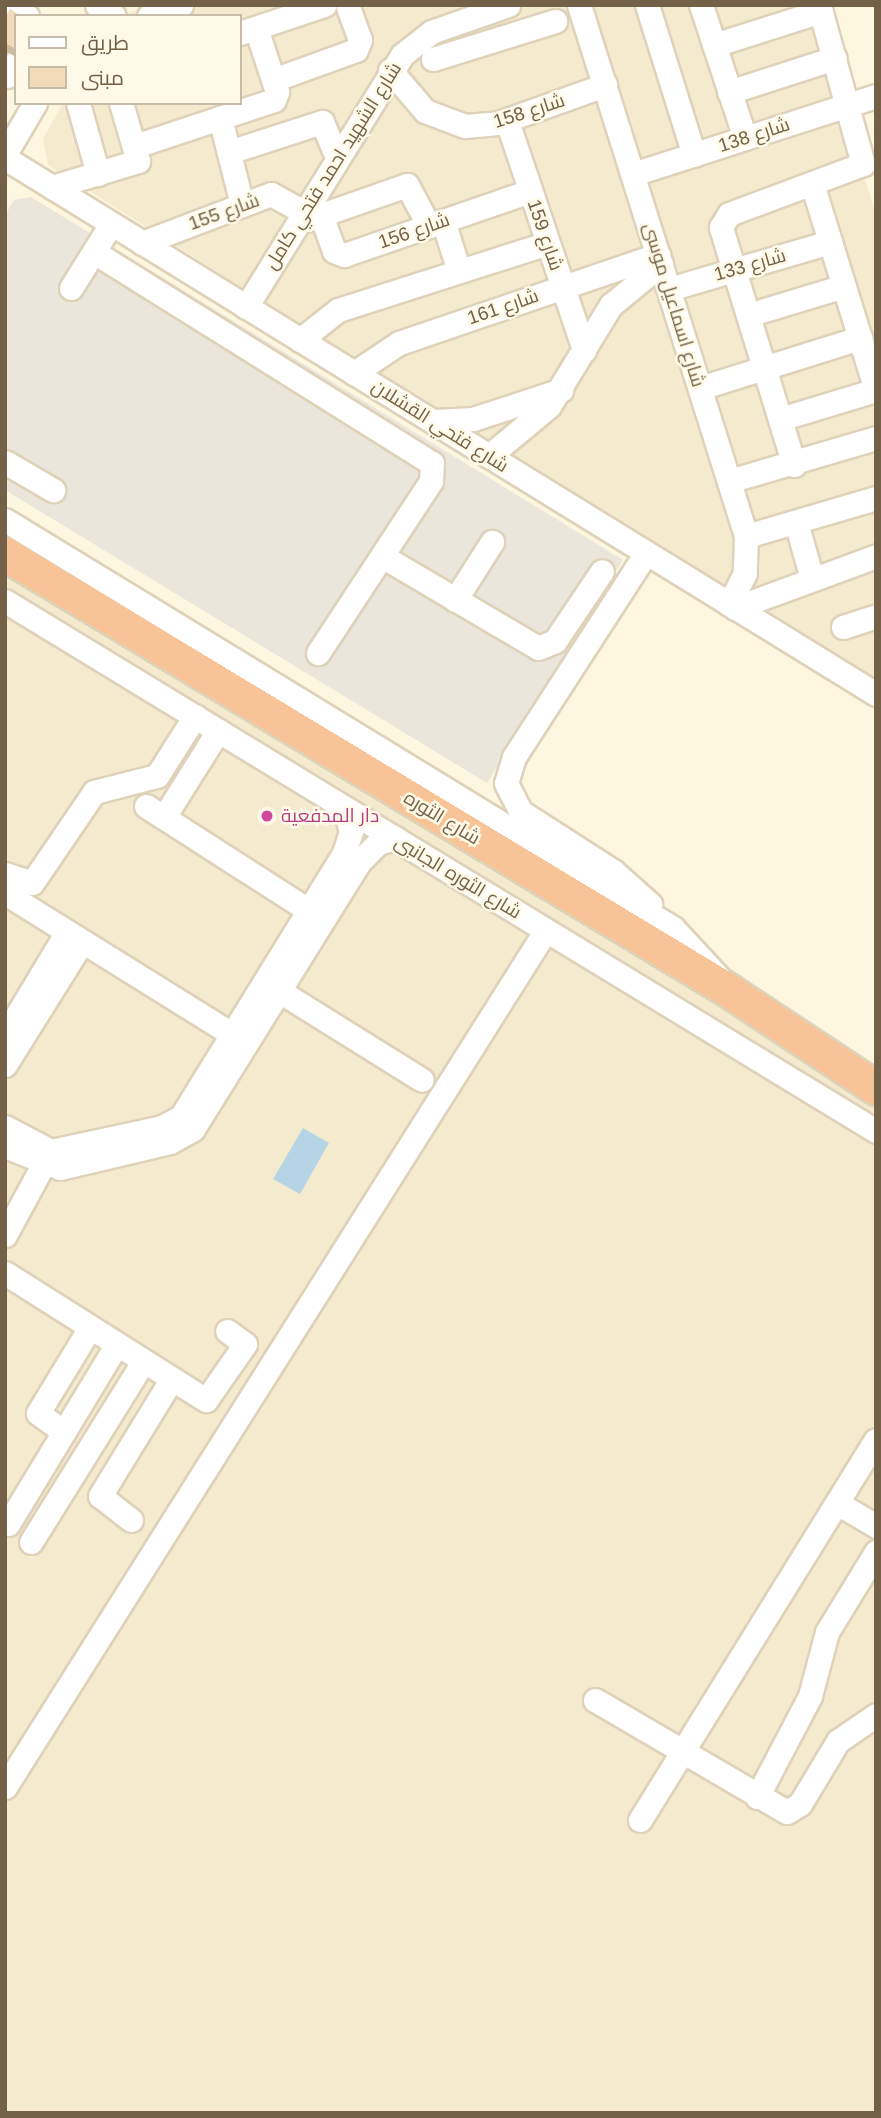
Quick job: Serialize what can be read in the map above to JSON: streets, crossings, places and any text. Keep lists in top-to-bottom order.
{
  "streets": {
    "highway": ["شارع الثوره"],
    "street": [
      "شارع 158",
      "شارع 138",
      "شارع الشهيد احمد فتحي كامل",
      "شارع 155",
      "شارع 156",
      "شارع 159",
      "شارع 133",
      "شارع اسماعيل موسى",
      "شارع 161",
      "شارع فتحي القشلان",
      "شارع الثوره الجانبى"
    ]
  },
  "crossings": [
    ["شارع 158", "شارع الشهيد احمد فتحي كامل"],
    ["شارع 158", "شارع 159"],
    ["شارع 158", "شارع اسماعيل موسى"],
    ["شارع 138", "شارع اسماعيل موسى"],
    ["شارع الشهيد احمد فتحي كامل", "شارع 155"],
    ["شارع الشهيد احمد فتحي كامل", "شارع 156"],
    ["شارع الشهيد احمد فتحي كامل", "شارع فتحي القشلان"],
    ["شارع 155", "شارع 156"],
    ["شارع 155", "شارع فتحي القشلان"],
    ["شارع 156", "شارع 159"],
    ["شارع 159", "شارع 161"],
    ["شارع 133", "شارع اسماعيل موسى"],
    ["شارع اسماعيل موسى", "شارع 161"],
    ["شارع اسماعيل موسى", "شارع فتحي القشلان"],
    ["شارع 161", "شارع فتحي القشلان"]
  ],
  "places": ["دار المدفعية"],
  "legend": ["طريق", "مبنى"]
}
